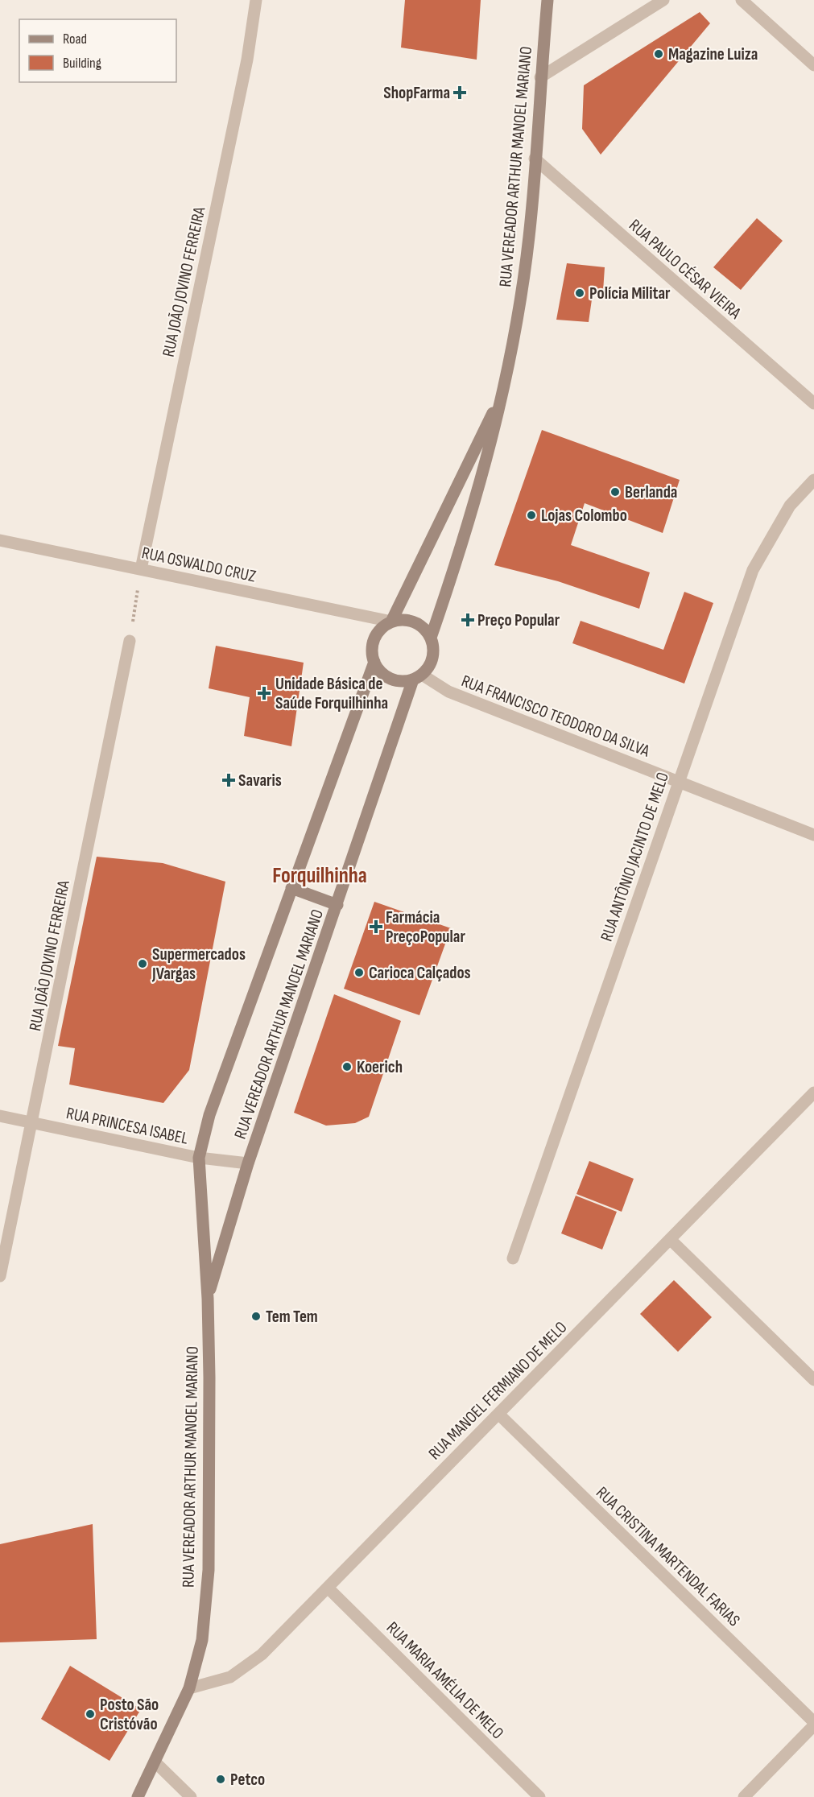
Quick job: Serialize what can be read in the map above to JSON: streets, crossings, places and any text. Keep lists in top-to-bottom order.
{
  "streets": {
    "main road": ["RUA VEREADOR ARTHUR MANOEL MARIANO"],
    "street": [
      "RUA PAULO CÉSAR VIEIRA",
      "RUA JOÃO JOVINO FERREIRA",
      "RUA OSWALDO CRUZ",
      "RUA FRANCISCO TEODORO DA SILVA",
      "RUA ANTÔNIO JACINTO DE MELO",
      "RUA PRINCESA ISABEL",
      "RUA MANOEL FERMIANO DE MELO",
      "RUA CRISTINA MARTENDAL FARIAS",
      "RUA MARIA AMÉLIA DE MELO"
    ]
  },
  "crossings": [
    ["RUA VEREADOR ARTHUR MANOEL MARIANO", "RUA PAULO CÉSAR VIEIRA"],
    ["RUA VEREADOR ARTHUR MANOEL MARIANO", "RUA OSWALDO CRUZ"],
    ["RUA VEREADOR ARTHUR MANOEL MARIANO", "RUA FRANCISCO TEODORO DA SILVA"],
    ["RUA VEREADOR ARTHUR MANOEL MARIANO", "RUA PRINCESA ISABEL"],
    ["RUA VEREADOR ARTHUR MANOEL MARIANO", "RUA MANOEL FERMIANO DE MELO"],
    ["RUA JOÃO JOVINO FERREIRA", "RUA OSWALDO CRUZ"],
    ["RUA JOÃO JOVINO FERREIRA", "RUA PRINCESA ISABEL"],
    ["RUA OSWALDO CRUZ", "RUA FRANCISCO TEODORO DA SILVA"],
    ["RUA FRANCISCO TEODORO DA SILVA", "RUA ANTÔNIO JACINTO DE MELO"],
    ["RUA MANOEL FERMIANO DE MELO", "RUA CRISTINA MARTENDAL FARIAS"],
    ["RUA MANOEL FERMIANO DE MELO", "RUA MARIA AMÉLIA DE MELO"]
  ],
  "districts": ["Forquilhinha"],
  "places": {
    "other": [
      "Magazine Luiza",
      "Polícia Militar",
      "Berlanda",
      "Lojas Colombo",
      "Supermercados JVargas",
      "Carioca Calçados",
      "Koerich",
      "Tem Tem",
      "Posto São Cristóvão",
      "Petco"
    ],
    "health": [
      "ShopFarma",
      "Preço Popular",
      "Unidade Básica de Saúde Forquilhinha",
      "Savaris",
      "Farmácia PreçoPopular"
    ]
  },
  "legend": ["Road", "Building"]
}
